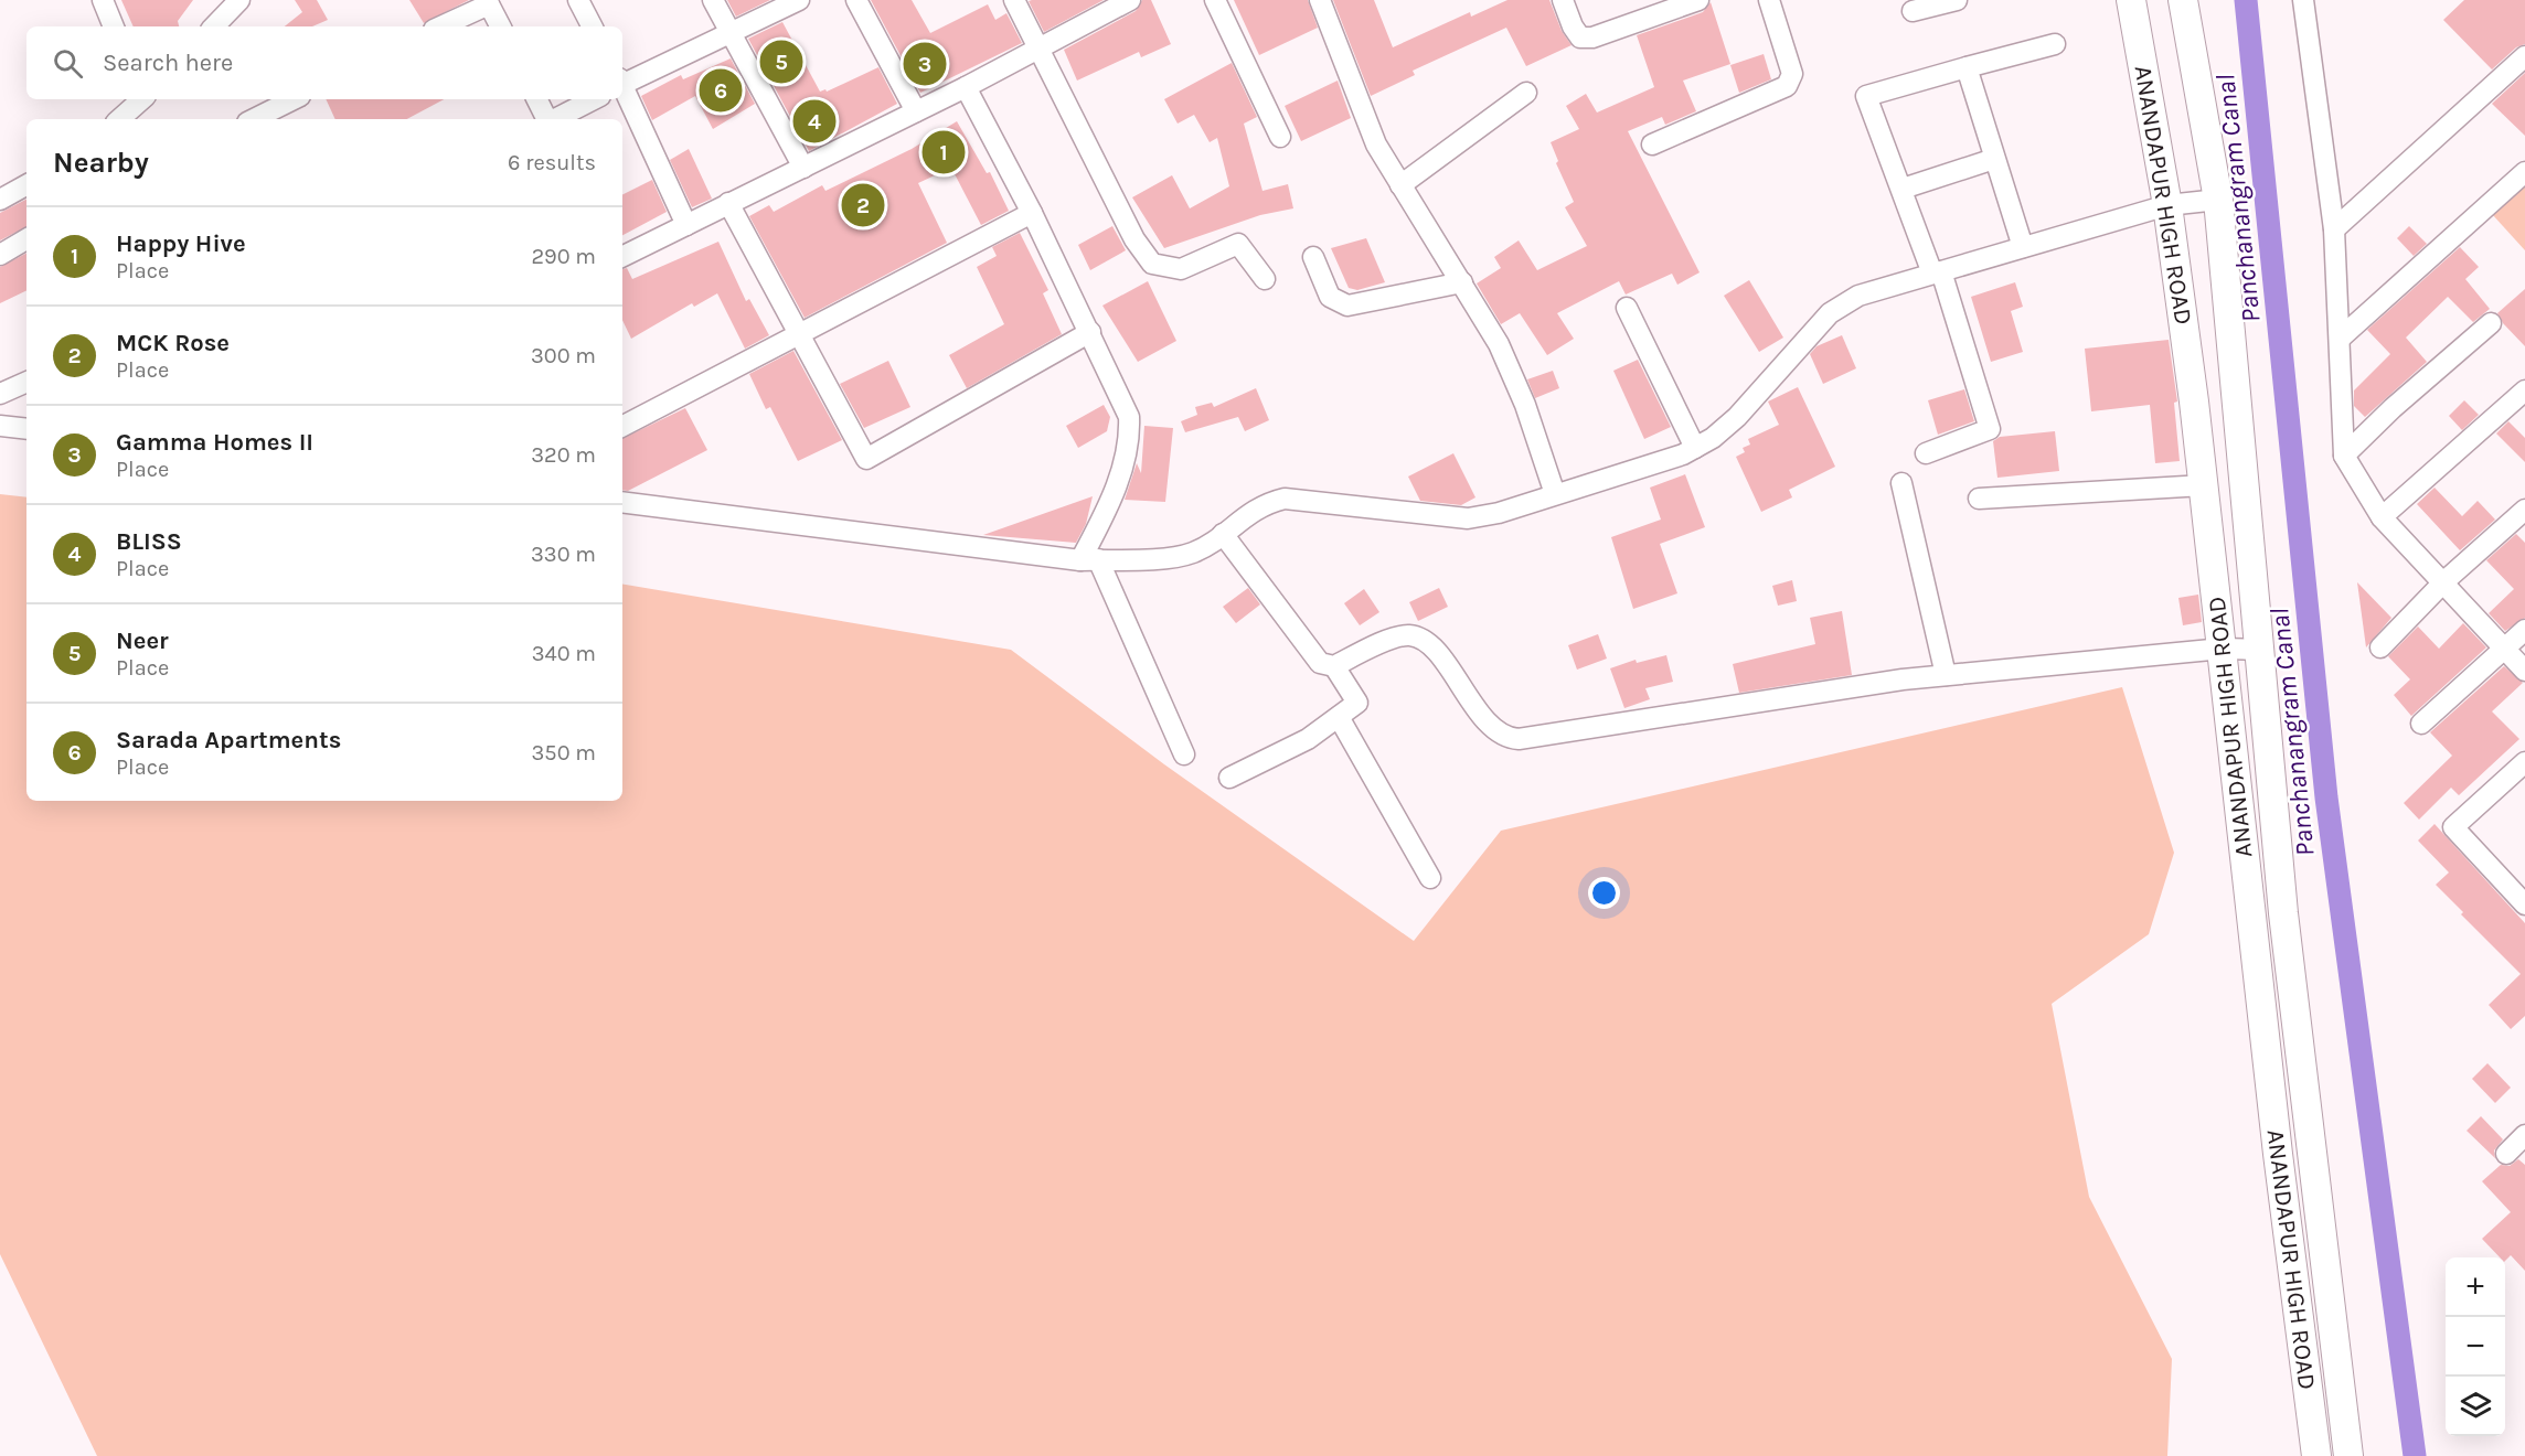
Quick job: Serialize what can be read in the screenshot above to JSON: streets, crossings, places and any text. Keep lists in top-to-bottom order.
{
  "streets": {
    "main road": ["ANANDAPUR HIGH ROAD"]
  },
  "water": ["Panchanangram Canal"],
  "page": {
    "search": "Search here",
    "pins": [
      "5",
      "3",
      "6",
      "4",
      "1",
      "2"
    ],
    "heading": ["Nearby", "6 results"],
    "list": [
      {
        "mark": "1",
        "name": "Happy Hive",
        "note": "Place",
        "value": "290 m"
      },
      {
        "mark": "2",
        "name": "MCK Rose",
        "note": "Place",
        "value": "300 m"
      },
      {
        "mark": "3",
        "name": "Gamma Homes II",
        "note": "Place",
        "value": "320 m"
      },
      {
        "mark": "4",
        "name": "BLISS",
        "note": "Place",
        "value": "330 m"
      },
      {
        "mark": "5",
        "name": "Neer",
        "note": "Place",
        "value": "340 m"
      },
      {
        "mark": "6",
        "name": "Sarada Apartments",
        "note": "Place",
        "value": "350 m"
      }
    ],
    "map_buttons": ["+", "−"]
  }
}
